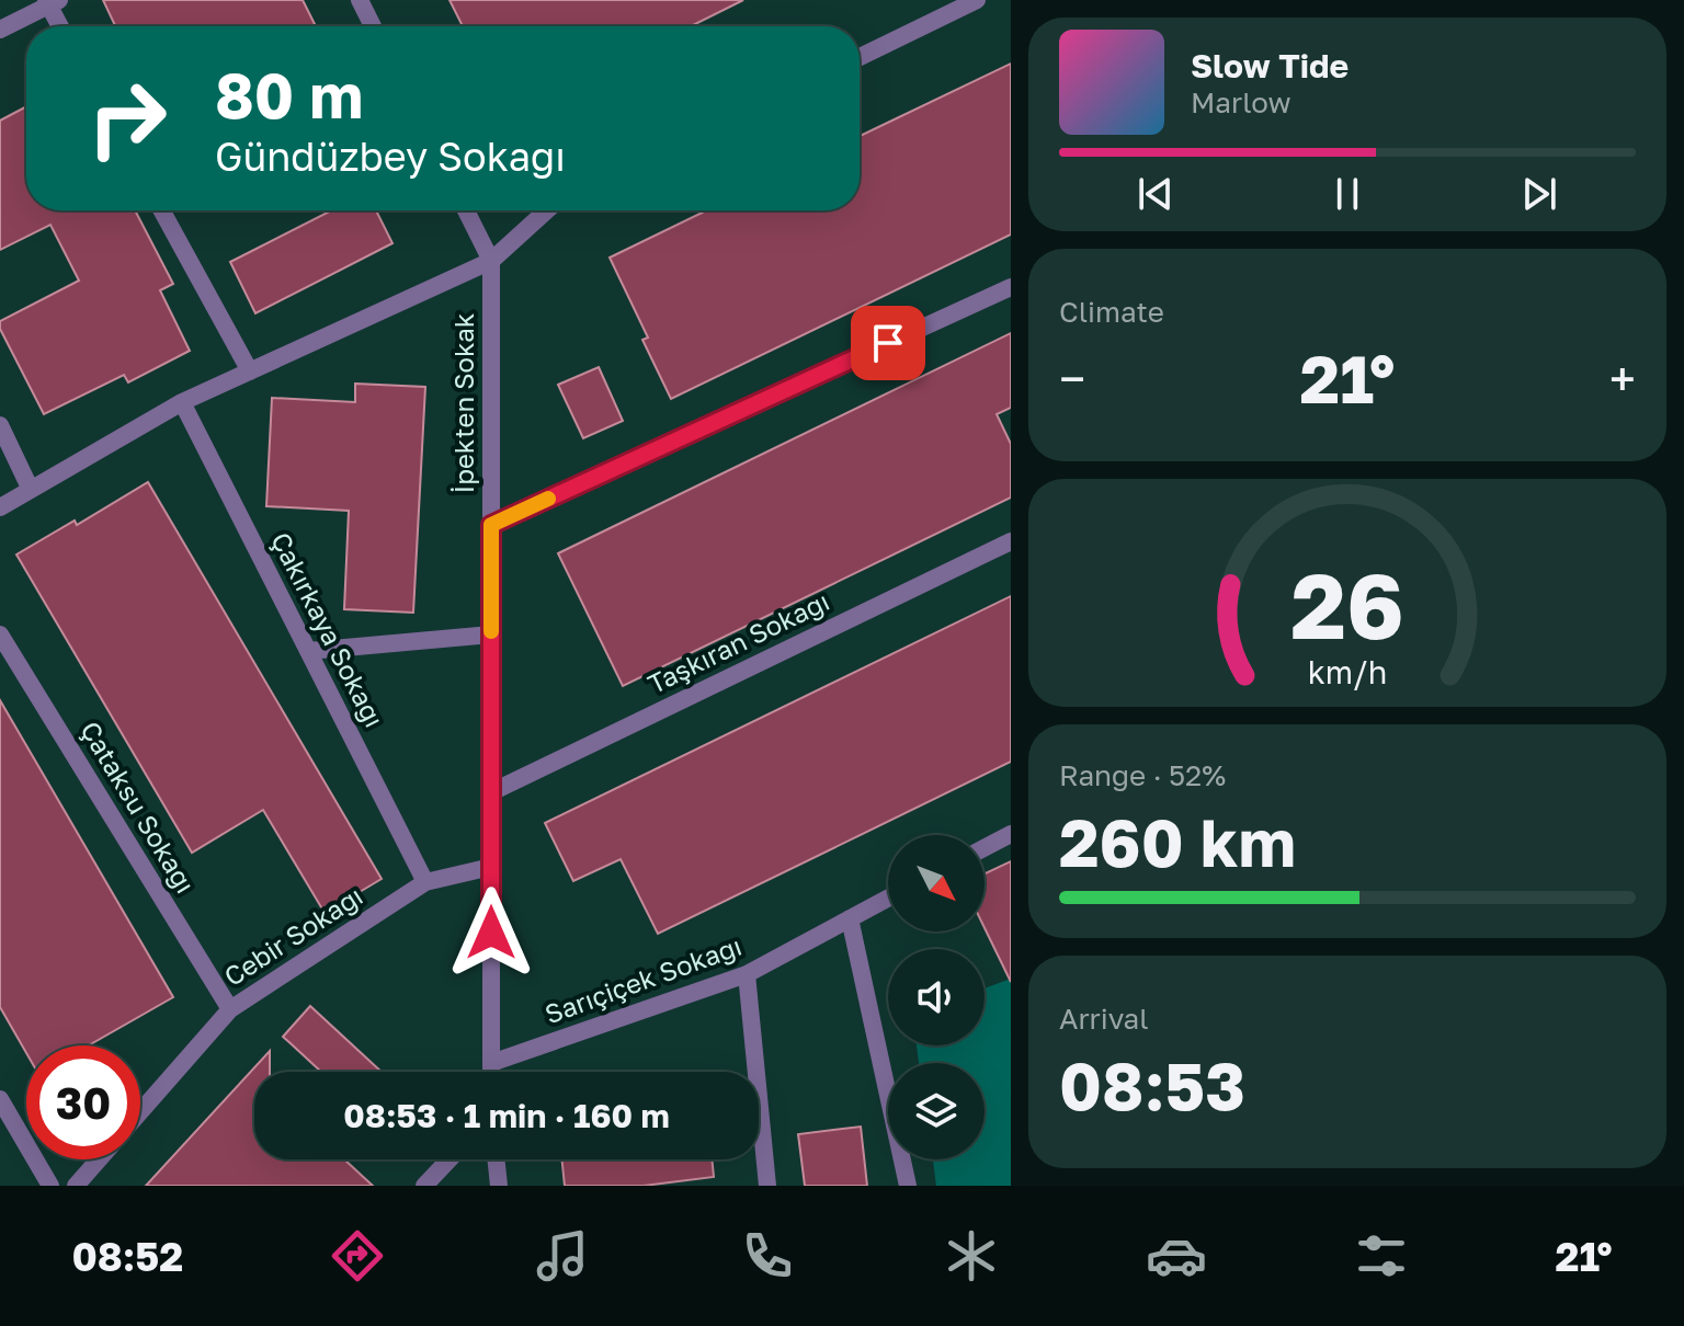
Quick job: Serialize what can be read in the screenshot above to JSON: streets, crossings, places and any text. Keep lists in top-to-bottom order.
{
  "streets": {
    "street": [
      "İpekten Sokak",
      "Çakırkaya Sokağı",
      "Taşkıran Sokağı",
      "Çataksu Sokağı",
      "Cebir Sokağı",
      "Sarıçiçek Sokağı"
    ]
  },
  "crossings": [
    ["İpekten Sokak", "Taşkıran Sokağı"],
    ["İpekten Sokak", "Cebir Sokağı"],
    ["İpekten Sokak", "Sarıçiçek Sokağı"],
    ["Çakırkaya Sokağı", "Cebir Sokağı"],
    ["Çataksu Sokağı", "Cebir Sokağı"]
  ],
  "north": "bottom right",
  "page": {
    "turn": ["80 m", "Gündüzbey Sokağı"],
    "song": ["Slow Tide", "Marlow"],
    "tile": [
      "Climate",
      ["Range · 52%", "260 km"],
      ["Arrival", "08:53"]
    ],
    "heat": ["−", "21°", "+"],
    "limit": "30",
    "trip": "08:53 · 1 min · 160 m",
    "tabs": ["08:52", "21°"],
    "gauge": ["26", "km/h"]
  }
}
